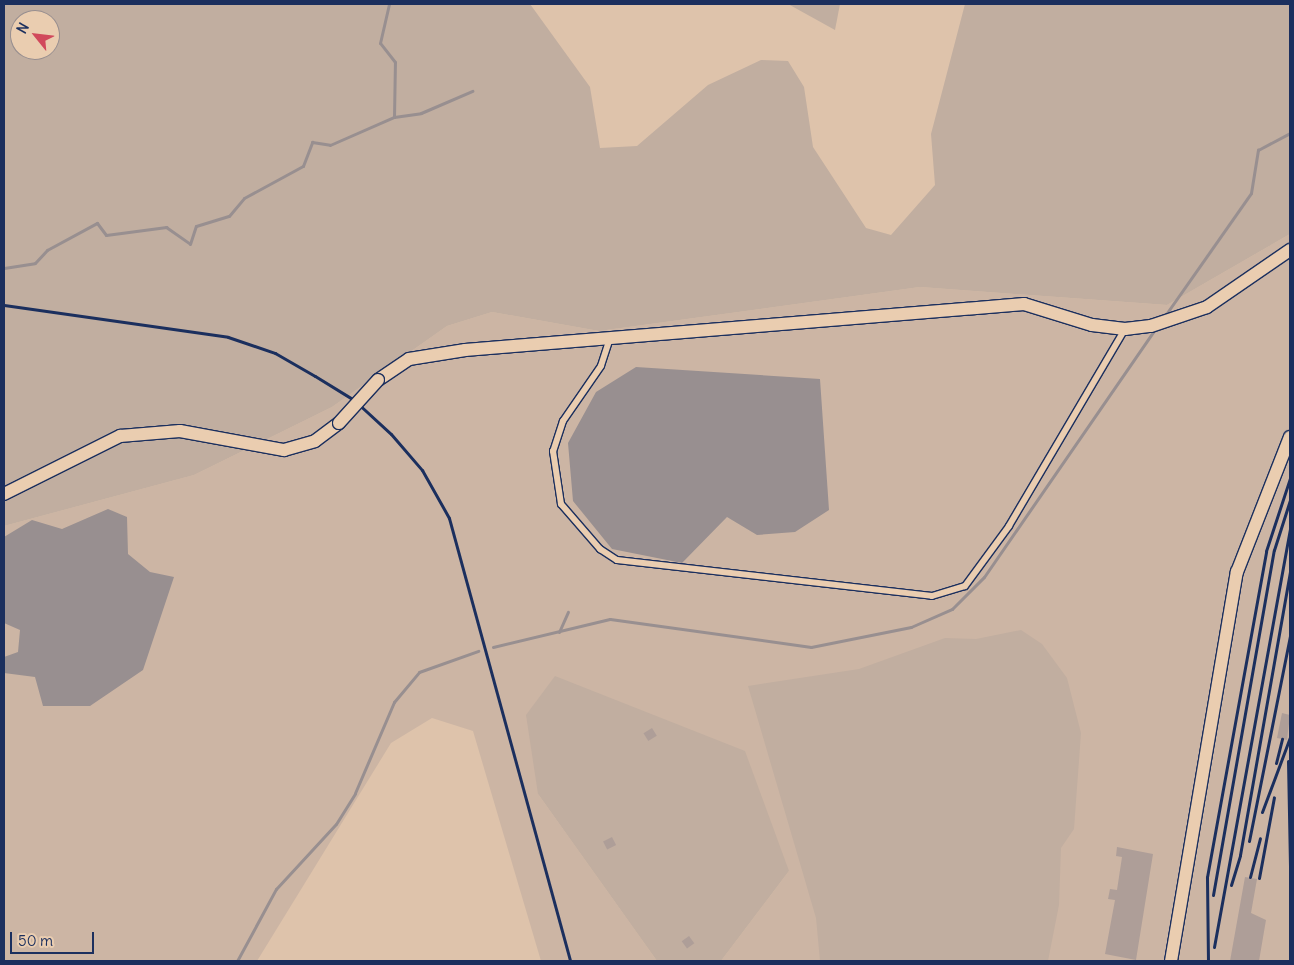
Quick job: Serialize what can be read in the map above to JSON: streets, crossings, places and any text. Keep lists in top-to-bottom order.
{
  "scale_bar": "50 m",
  "north": "top left"
}
